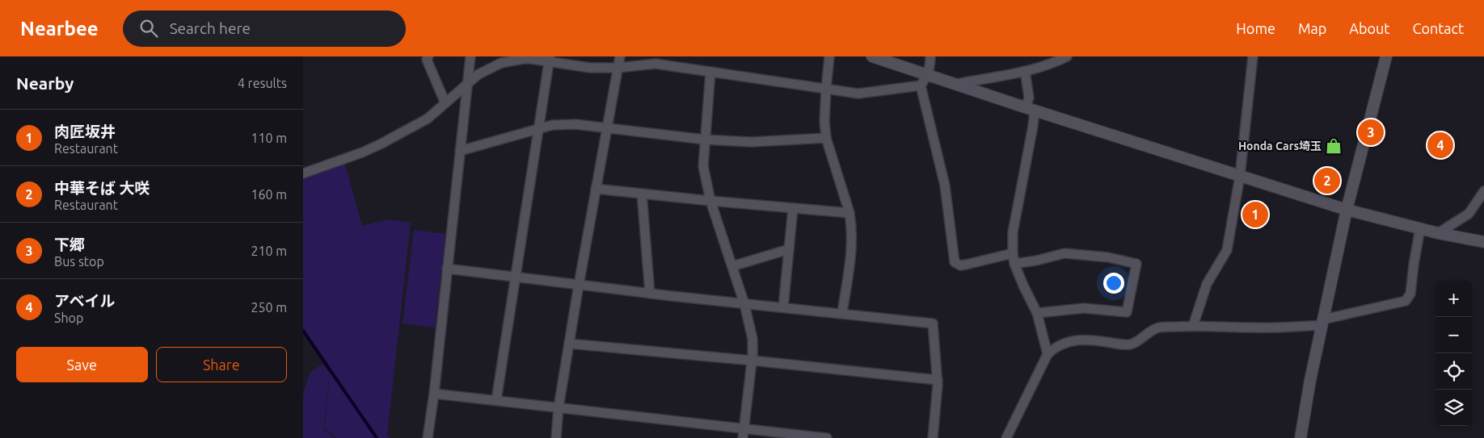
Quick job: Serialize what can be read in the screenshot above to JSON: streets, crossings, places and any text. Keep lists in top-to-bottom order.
{
  "places": {
    "shop": ["Honda Cars埼玉"]
  },
  "page": {
    "header": "Nearbee",
    "search": "Search here",
    "nav": [
      "Home",
      "Map",
      "About",
      "Contact"
    ],
    "heading": ["Nearby", "4 results"],
    "list": [
      {
        "mark": "1",
        "name": "肉匠坂井",
        "note": "Restaurant",
        "value": "110 m"
      },
      {
        "mark": "2",
        "name": "中華そば 大咲",
        "note": "Restaurant",
        "value": "160 m"
      },
      {
        "mark": "3",
        "name": "下郷",
        "note": "Bus stop",
        "value": "210 m"
      },
      {
        "mark": "4",
        "name": "アベイル",
        "note": "Shop",
        "value": "250 m"
      }
    ],
    "pins": [
      "3",
      "4",
      "2",
      "1"
    ],
    "map_buttons": ["+", "−"],
    "buttons": ["Save", "Share"]
  }
}
